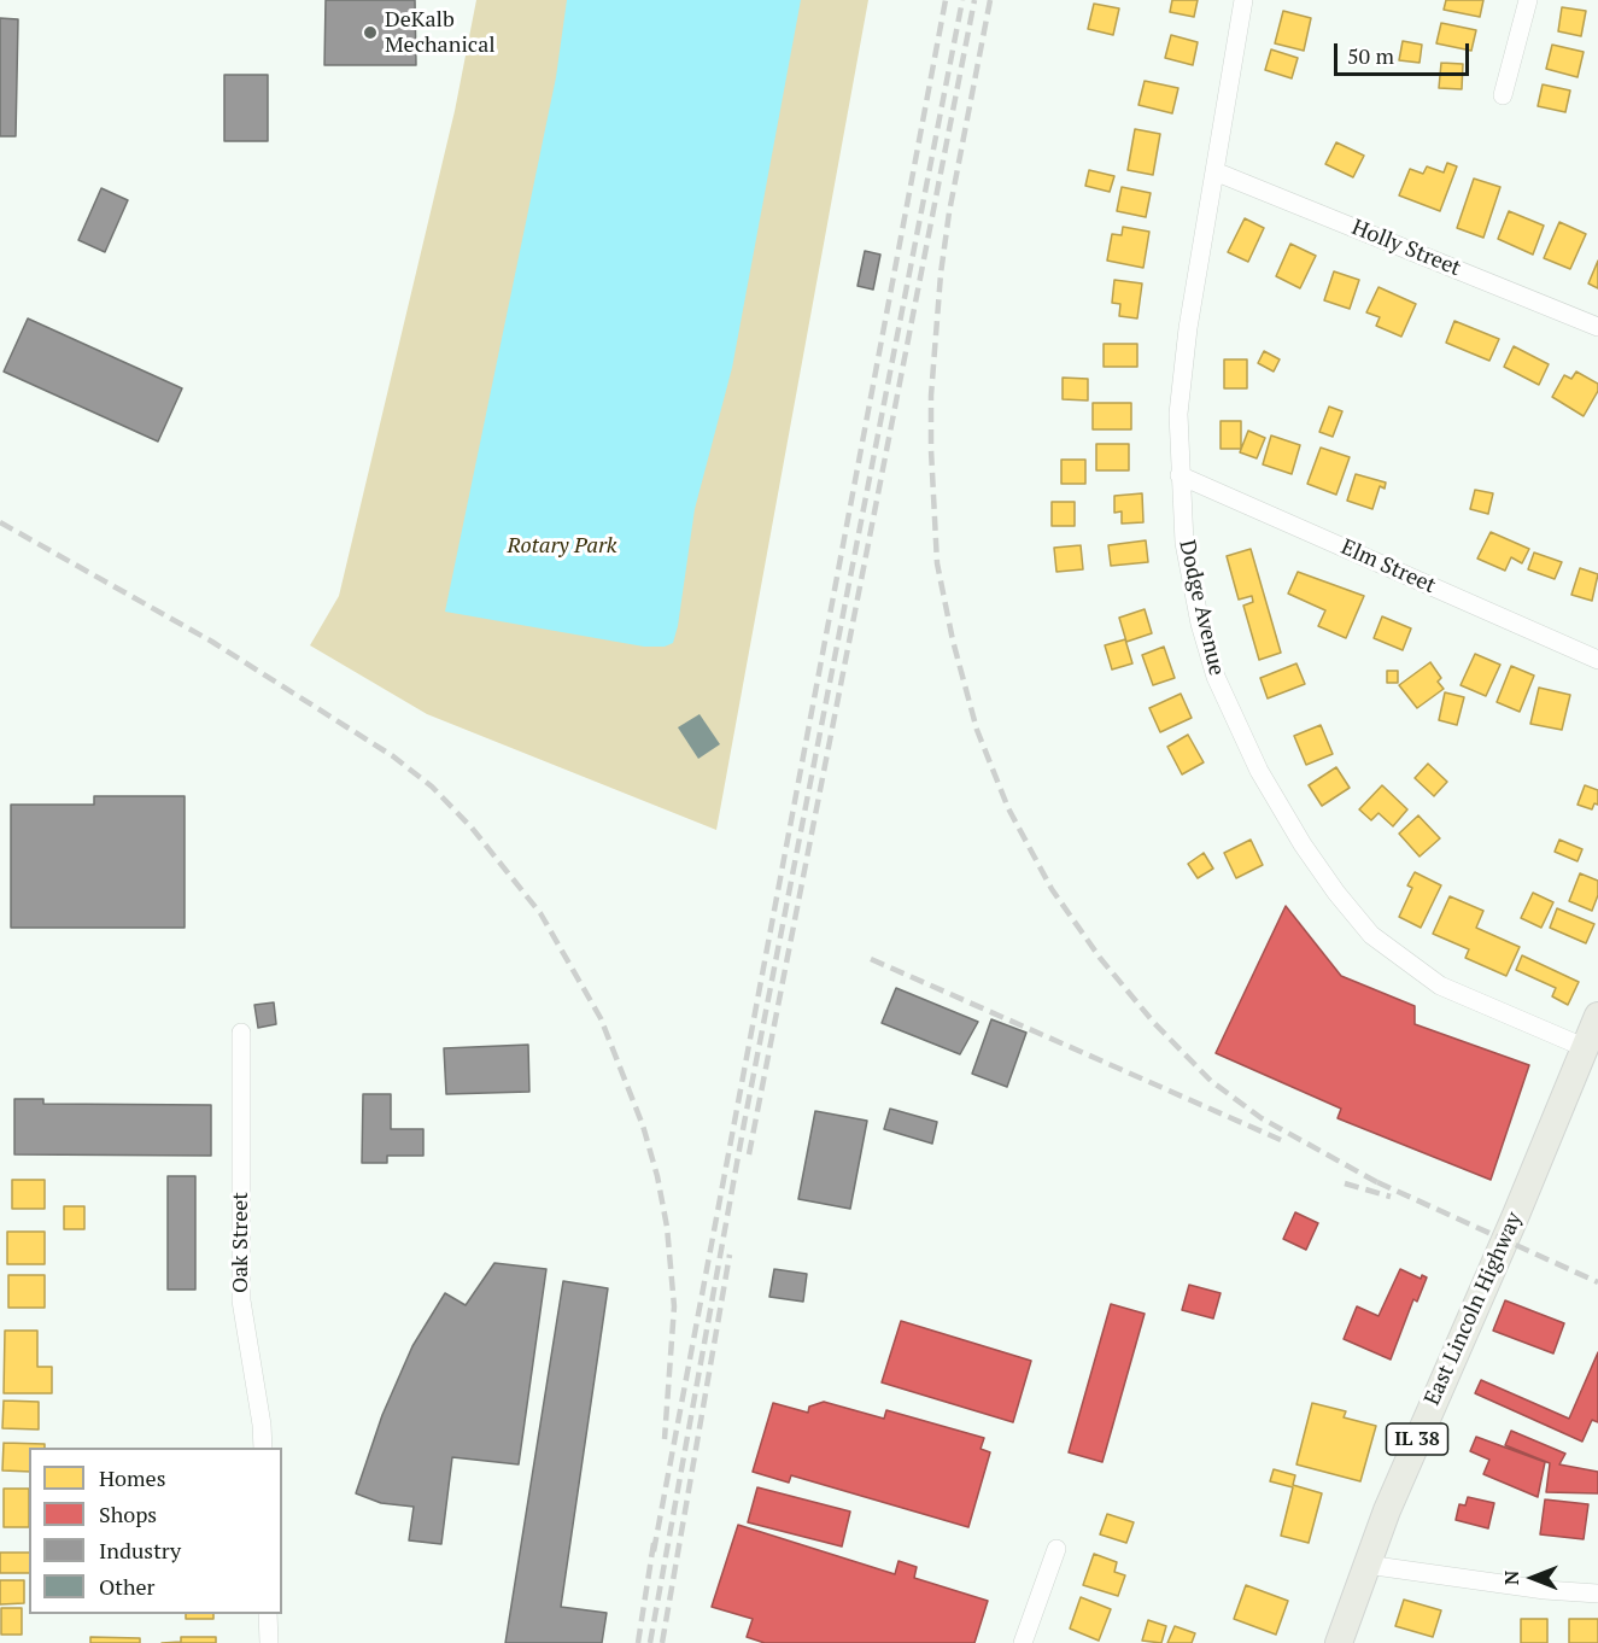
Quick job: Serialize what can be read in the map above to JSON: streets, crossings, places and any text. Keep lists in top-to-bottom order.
{
  "streets": {
    "main road": ["East Lincoln Highway", "IL 38"],
    "street": [
      "Holly Street",
      "Elm Street",
      "Dodge Avenue",
      "Oak Street"
    ]
  },
  "crossings": [
    ["Holly Street", "Dodge Avenue"],
    ["Elm Street", "Dodge Avenue"],
    ["Dodge Avenue", "East Lincoln Highway"]
  ],
  "parks": ["Rotary Park"],
  "places": ["DeKalb Mechanical"],
  "legend": [
    "Homes",
    "Shops",
    "Industry",
    "Other"
  ],
  "scale_bar": "50 m",
  "north": "left"
}
